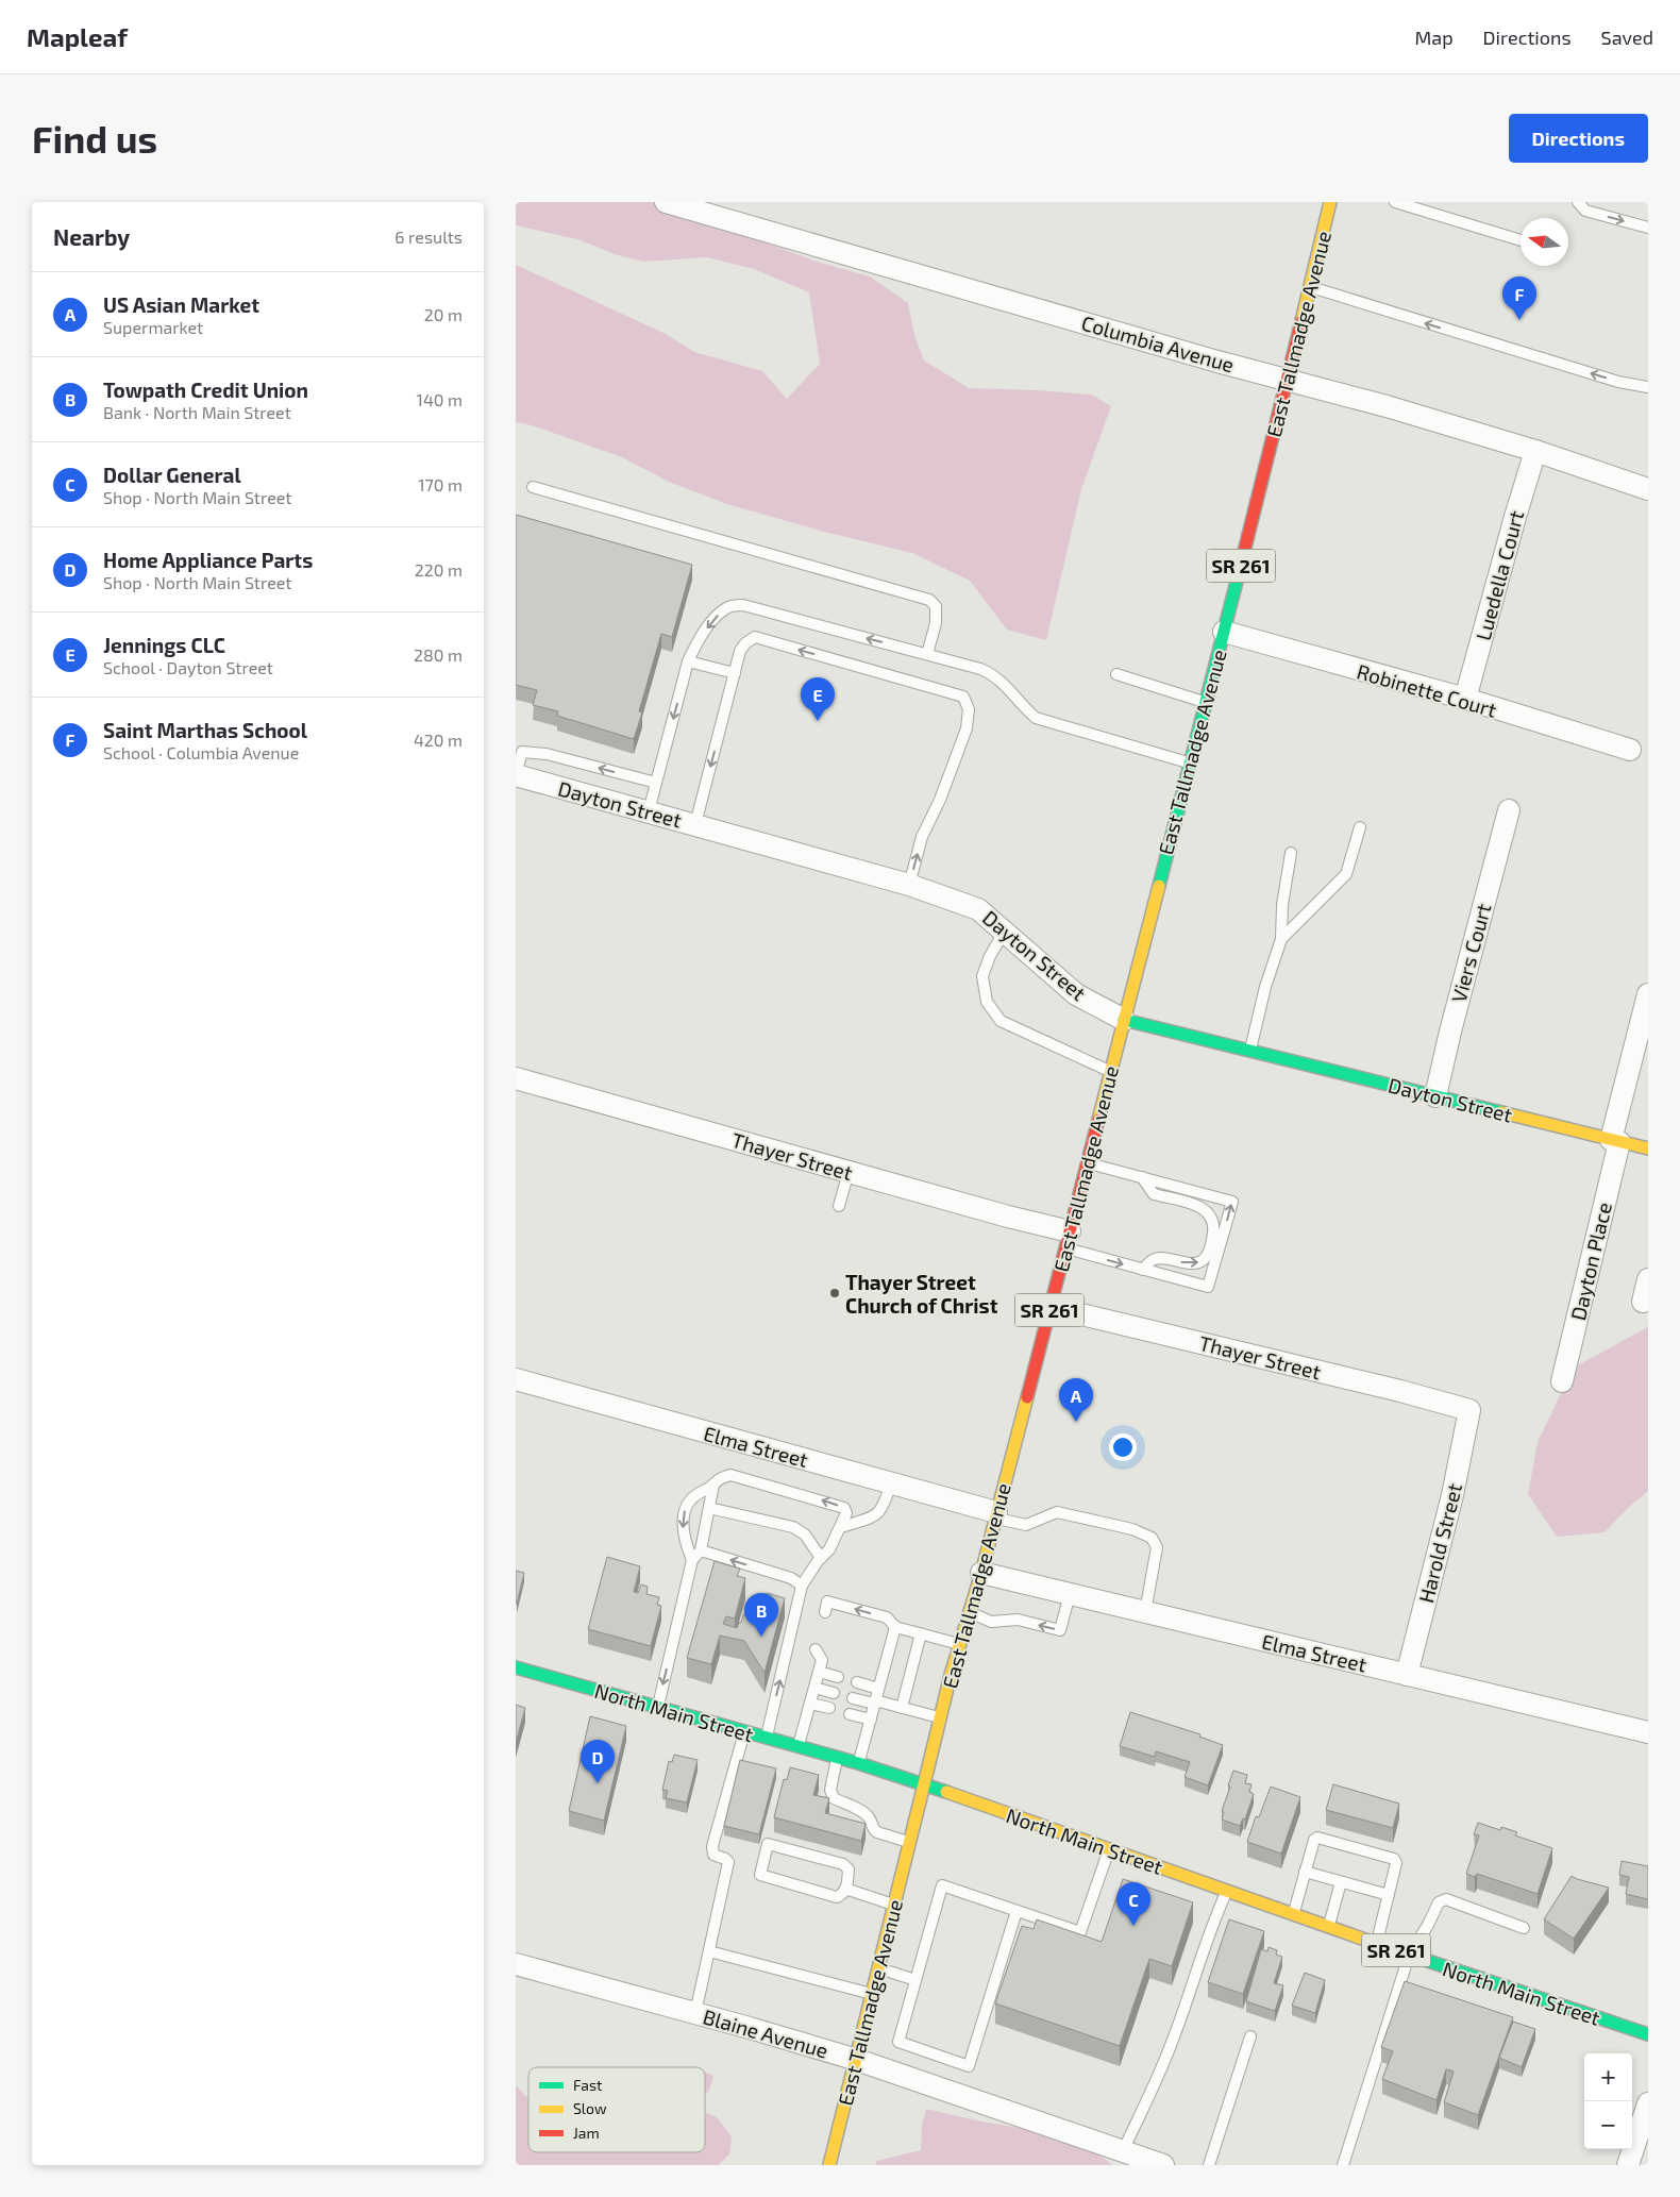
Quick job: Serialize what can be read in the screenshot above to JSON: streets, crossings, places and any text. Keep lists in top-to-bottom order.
{
  "streets": {
    "main road": [
      "East Tallmadge Avenue",
      "SR 261",
      "Dayton Street",
      "North Main Street"
    ],
    "street": [
      "Columbia Avenue",
      "Luedella Court",
      "Robinette Court",
      "Viers Court",
      "Thayer Street",
      "Dayton Place",
      "Elma Street",
      "Harold Street",
      "Blaine Avenue"
    ]
  },
  "crossings": [
    ["East Tallmadge Avenue", "Columbia Avenue"],
    ["East Tallmadge Avenue", "Robinette Court"],
    ["East Tallmadge Avenue", "Dayton Street"],
    ["East Tallmadge Avenue", "Thayer Street"],
    ["East Tallmadge Avenue", "Elma Street"],
    ["East Tallmadge Avenue", "North Main Street"],
    ["East Tallmadge Avenue", "Blaine Avenue"],
    ["Columbia Avenue", "Luedella Court"],
    ["Luedella Court", "Robinette Court"],
    ["Dayton Street", "Viers Court"],
    ["Dayton Street", "Dayton Place"],
    ["Thayer Street", "Harold Street"],
    ["Elma Street", "Harold Street"]
  ],
  "places": ["Thayer Street Church of Christ"],
  "legend": ["Fast", "Slow", "Jam"],
  "north": "left",
  "page": {
    "header": "Mapleaf",
    "nav": ["Map", "Directions", "Saved"],
    "buttons": "Directions",
    "title": "Find us",
    "heading": ["Nearby", "6 results"],
    "list": [
      {
        "mark": "A",
        "name": "US Asian Market",
        "note": "Supermarket",
        "value": "20 m"
      },
      {
        "mark": "B",
        "name": "Towpath Credit Union",
        "note": "Bank · North Main Street",
        "value": "140 m"
      },
      {
        "mark": "C",
        "name": "Dollar General",
        "note": "Shop · North Main Street",
        "value": "170 m"
      },
      {
        "mark": "D",
        "name": "Home Appliance Parts",
        "note": "Shop · North Main Street",
        "value": "220 m"
      },
      {
        "mark": "E",
        "name": "Jennings CLC",
        "note": "School · Dayton Street",
        "value": "280 m"
      },
      {
        "mark": "F",
        "name": "Saint Marthas School",
        "note": "School · Columbia Avenue",
        "value": "420 m"
      }
    ],
    "pins": [
      "F",
      "E",
      "A",
      "B",
      "D",
      "C"
    ],
    "map_buttons": ["+", "−"]
  }
}
